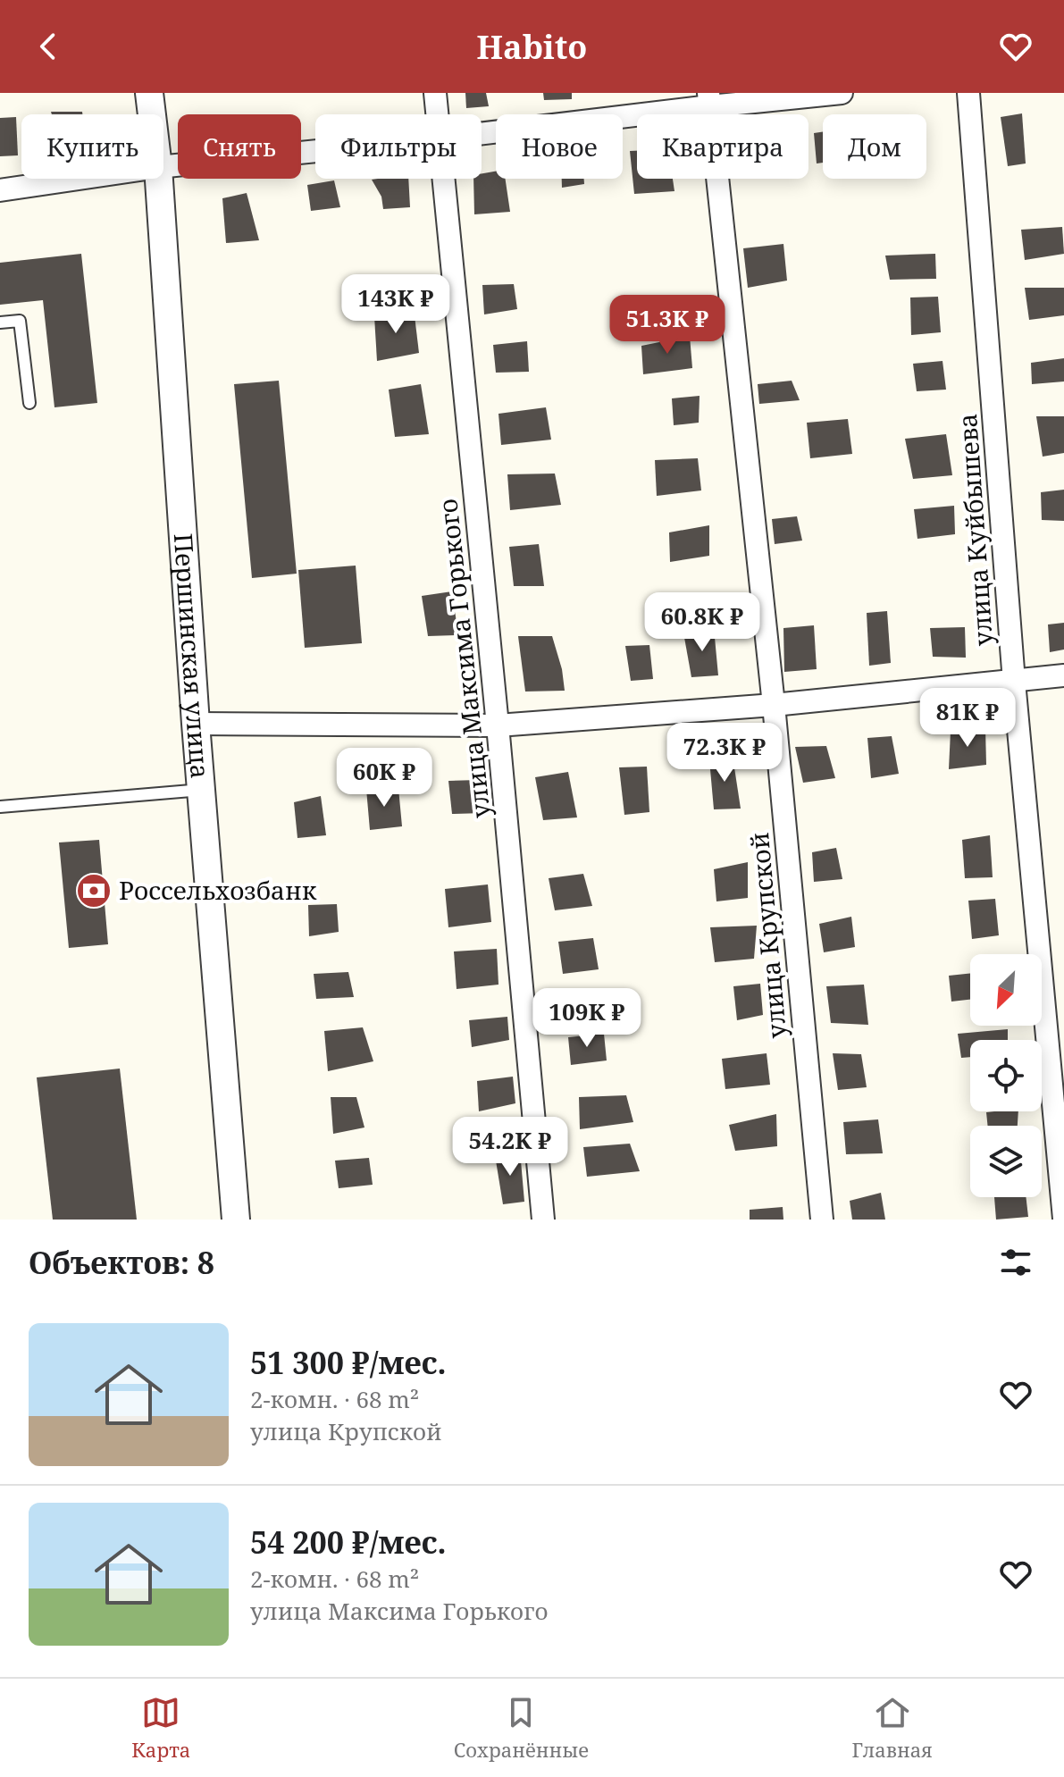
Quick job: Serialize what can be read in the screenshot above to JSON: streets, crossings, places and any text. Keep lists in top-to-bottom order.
{
  "streets": {
    "street": [
      "улица Куйбышева",
      "Першинская улица",
      "улица Максима Горького",
      "улица Крупской"
    ]
  },
  "places": {
    "bank": ["Россельхозбанк"]
  },
  "north": "bottom left",
  "page": {
    "header": "Habito",
    "chip": [
      "Купить",
      "Снять",
      "Фильтры",
      "Новое",
      "Квартира",
      "Дом"
    ],
    "price": [
      "143K ₽",
      "51.3K ₽",
      "60.8K ₽",
      "81K ₽",
      "72.3K ₽",
      "60K ₽",
      "109K ₽",
      "54.2K ₽"
    ],
    "heading": "Объектов: 8",
    "list": [
      {
        "name": "51 300 ₽/мес.",
        "note": "2-комн. · 68 m² · улица Крупской"
      },
      {
        "name": "54 200 ₽/мес.",
        "note": "2-комн. · 68 m² · улица Максима Горького"
      }
    ],
    "tabs": ["Карта", "Сохранённые", "Главная"]
  }
}
